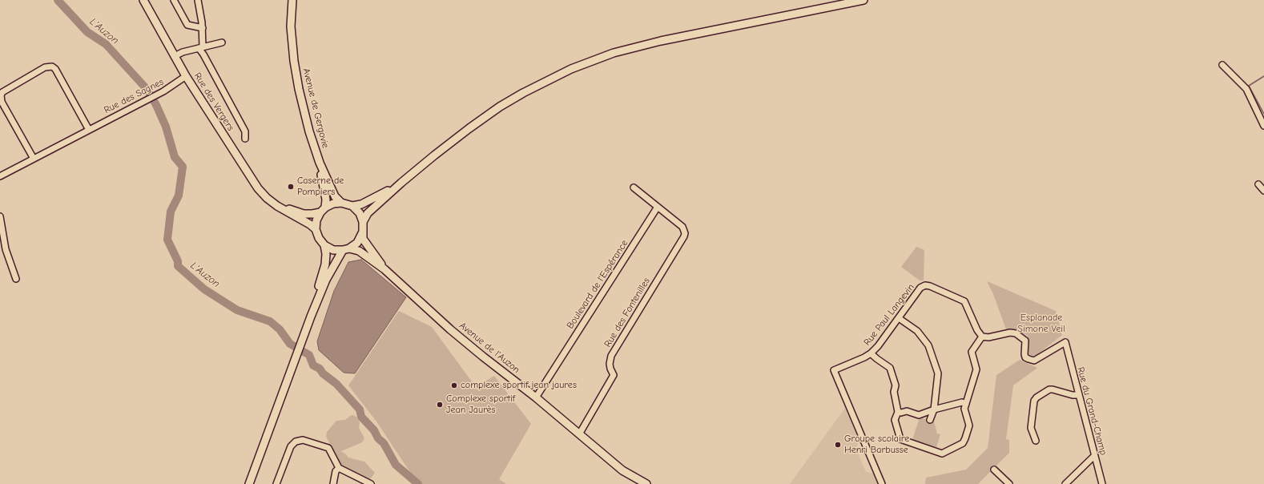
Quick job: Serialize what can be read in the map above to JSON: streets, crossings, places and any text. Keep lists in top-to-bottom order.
{
  "streets": {
    "main road": ["Rue des Vergers", "Avenue de Gergovie", "Avenue de l'Auzon"],
    "street": [
      "Rue des Sagnes",
      "Boulevard de l'Espérance",
      "Rue des Fontenilles",
      "Rue Paul Langevin",
      "Rue du Grand-Champ"
    ]
  },
  "crossings": [
    ["Rue des Sagnes", "Rue des Vergers"],
    ["Boulevard de l'Espérance", "Rue des Fontenilles"],
    ["Boulevard de l'Espérance", "Avenue de l'Auzon"],
    ["Rue des Fontenilles", "Avenue de l'Auzon"],
    ["Rue Paul Langevin", "Rue du Grand-Champ"]
  ],
  "water": ["L'Auzon"],
  "parks": ["Esplanade Simone Veil"],
  "places": [
    "Caserne de Pompiers",
    "complexe sportif jean jaures",
    "Complexe sportif Jean Jaurès",
    "Groupe scolaire Henri Barbusse"
  ]
}
